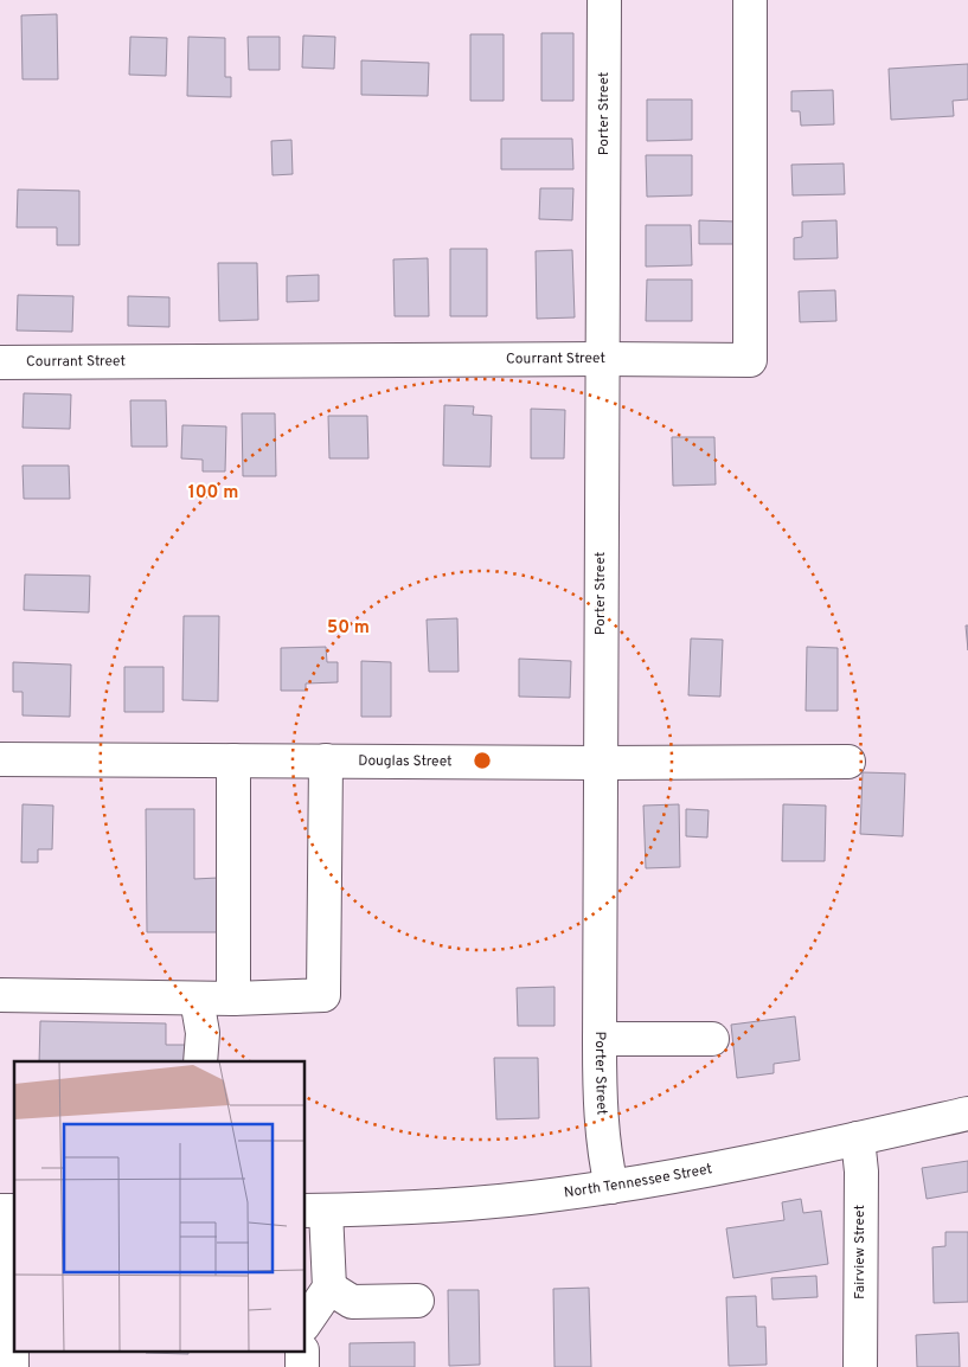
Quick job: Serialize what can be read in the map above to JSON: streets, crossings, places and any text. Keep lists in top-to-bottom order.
{
  "streets": {
    "street": [
      "Porter Street",
      "Courrant Street",
      "Douglas Street",
      "North Tennessee Street",
      "Fairview Street"
    ]
  },
  "crossings": [
    ["Porter Street", "Courrant Street"],
    ["Porter Street", "Douglas Street"],
    ["Porter Street", "North Tennessee Street"],
    ["North Tennessee Street", "Fairview Street"]
  ],
  "rings": ["100 m", "50 m"]
}
